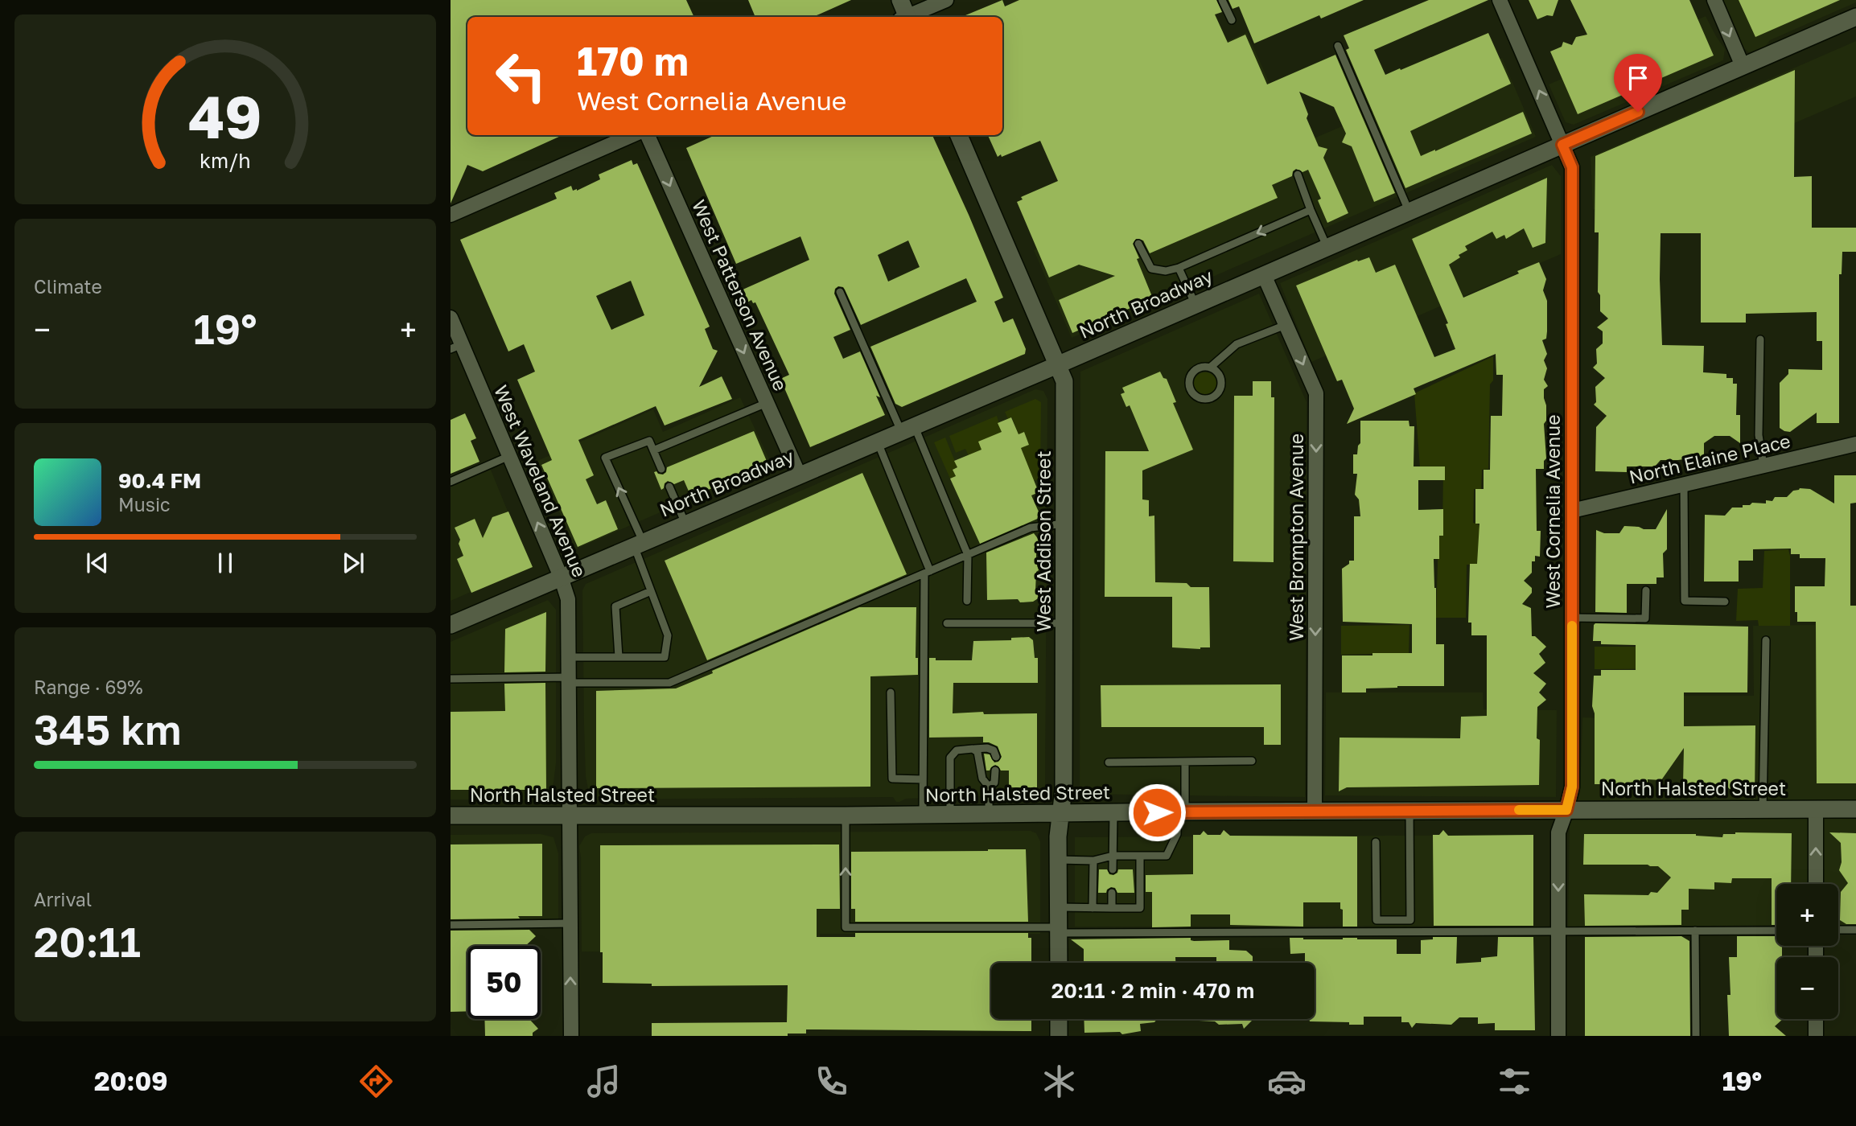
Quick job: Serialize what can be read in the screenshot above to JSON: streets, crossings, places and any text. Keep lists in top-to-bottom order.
{
  "streets": {
    "main road": ["North Broadway", "West Addison Street", "North Halsted Street"],
    "street": [
      "West Patterson Avenue",
      "North Elaine Place",
      "West Waveland Avenue",
      "West Cornelia Avenue",
      "West Brompton Avenue"
    ]
  },
  "crossings": [
    ["West Patterson Avenue", "North Broadway"],
    ["North Broadway", "West Waveland Avenue"],
    ["North Broadway", "West Cornelia Avenue"],
    ["North Broadway", "West Brompton Avenue"],
    ["North Broadway", "West Addison Street"],
    ["North Elaine Place", "West Cornelia Avenue"],
    ["West Waveland Avenue", "North Halsted Street"],
    ["West Cornelia Avenue", "North Halsted Street"],
    ["West Brompton Avenue", "North Halsted Street"],
    ["West Addison Street", "North Halsted Street"]
  ],
  "one_way": ["West Patterson Avenue", "West Brompton Avenue"],
  "page": {
    "turn": ["170 m", "West Cornelia Avenue"],
    "tile": [
      "Climate",
      ["Range · 69%", "345 km"],
      ["Arrival", "20:11"]
    ],
    "heat": ["−", "19°", "+"],
    "song": ["90.4 FM", "Music"],
    "map_buttons": ["+", "−"],
    "limit": "50",
    "trip": "20:11 · 2 min · 470 m",
    "tabs": ["20:09", "19°"],
    "gauge": ["49", "km/h"]
  }
}
